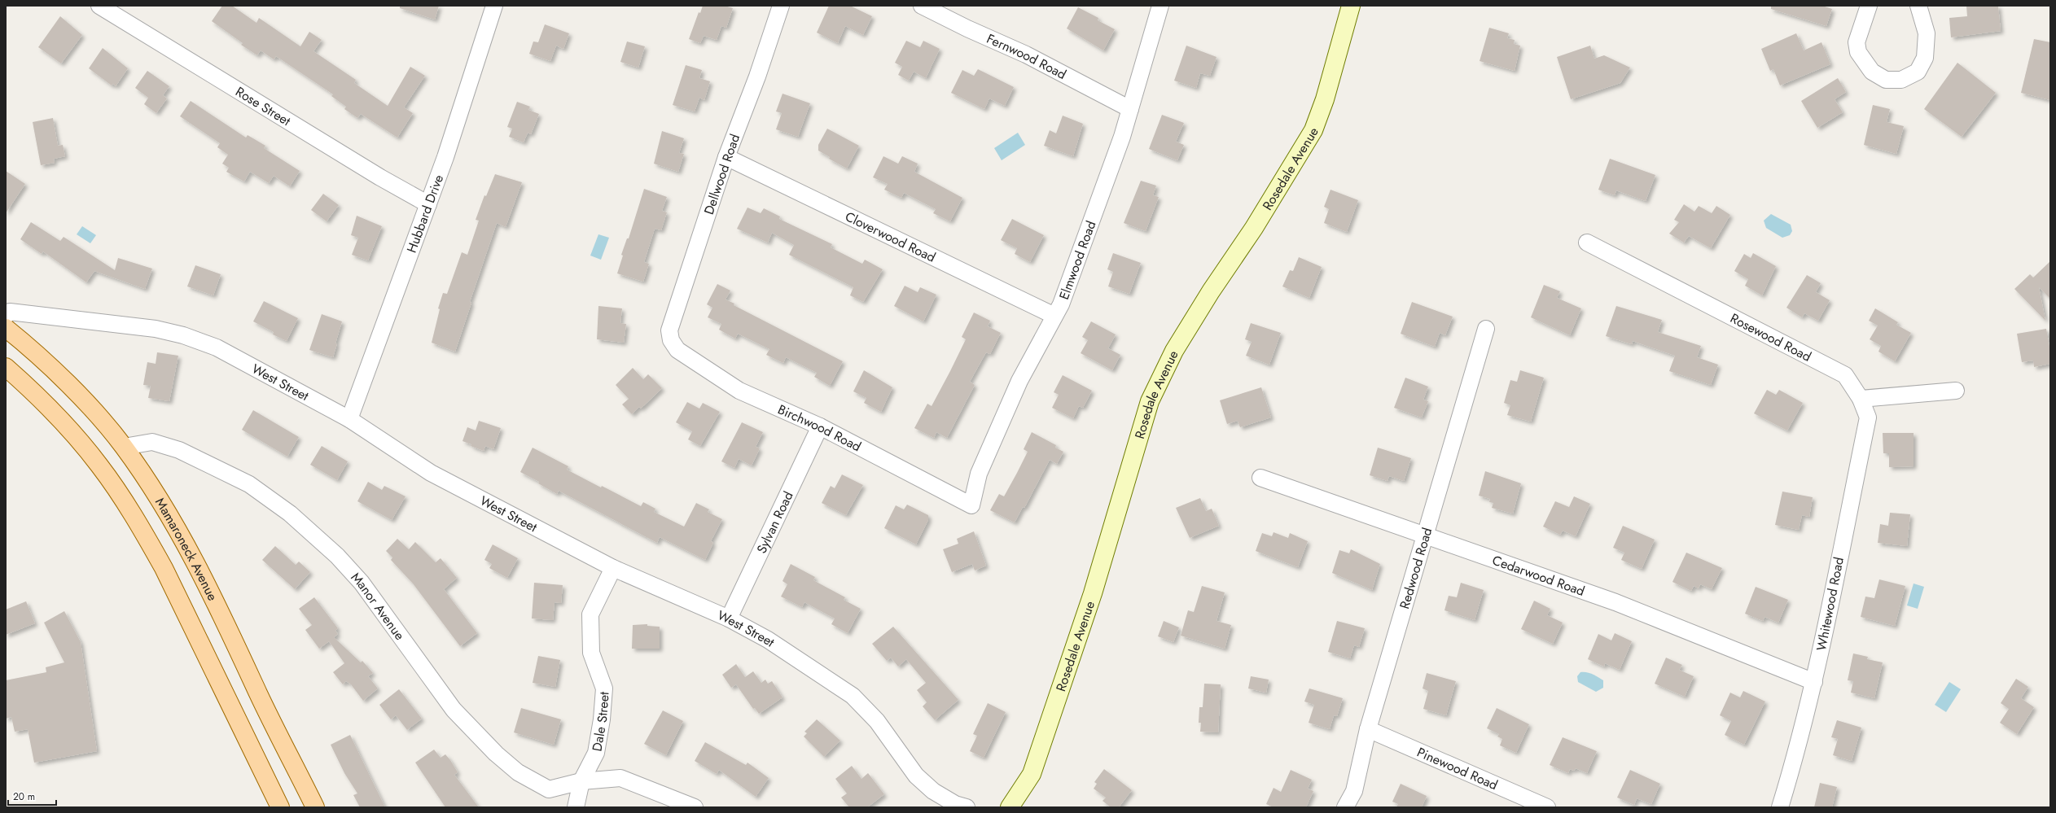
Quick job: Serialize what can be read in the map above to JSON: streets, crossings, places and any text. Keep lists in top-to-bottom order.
{
  "streets": {
    "main road": ["Mamaroneck Avenue"],
    "street": [
      "Fernwood Road",
      "Rose Street",
      "Rosedale Avenue",
      "Dellwood Road",
      "Hubbard Drive",
      "Cloverwood Road",
      "Elmwood Road",
      "Rosewood Road",
      "West Street",
      "Birchwood Road",
      "Sylvan Road",
      "Redwood Road",
      "Cedarwood Road",
      "Whitewood Road",
      "Manor Avenue",
      "Dale Street",
      "Pinewood Road"
    ]
  },
  "crossings": [
    ["Fernwood Road", "Elmwood Road"],
    ["Rose Street", "Hubbard Drive"],
    ["Dellwood Road", "Cloverwood Road"],
    ["Dellwood Road", "Birchwood Road"],
    ["Hubbard Drive", "West Street"],
    ["Cloverwood Road", "Elmwood Road"],
    ["Elmwood Road", "Birchwood Road"],
    ["Rosewood Road", "Whitewood Road"],
    ["West Street", "Sylvan Road"],
    ["West Street", "Dale Street"],
    ["Birchwood Road", "Sylvan Road"],
    ["Mamaroneck Avenue", "Manor Avenue"],
    ["Redwood Road", "Cedarwood Road"],
    ["Redwood Road", "Pinewood Road"],
    ["Cedarwood Road", "Whitewood Road"],
    ["Manor Avenue", "Dale Street"]
  ],
  "scale_bar": "20 m"
}
